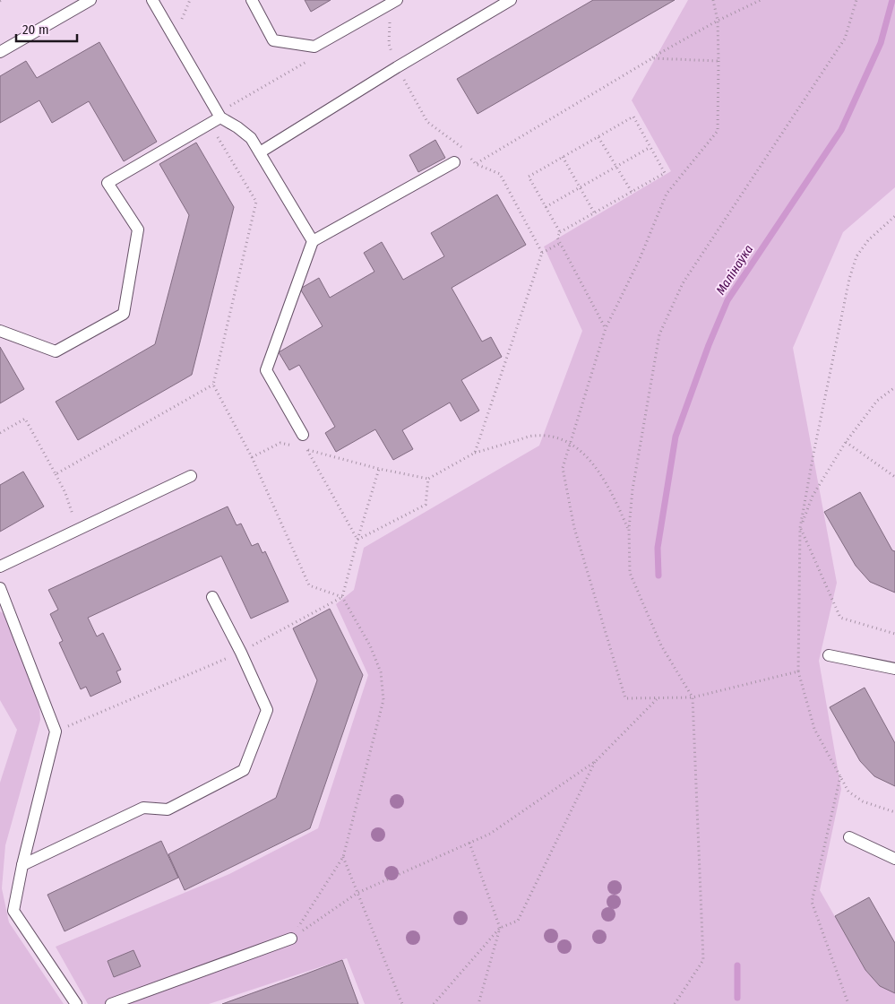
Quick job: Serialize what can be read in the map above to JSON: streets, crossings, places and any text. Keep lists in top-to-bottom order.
{
  "water": ["Малінаўка"],
  "scale_bar": "20 m"
}
